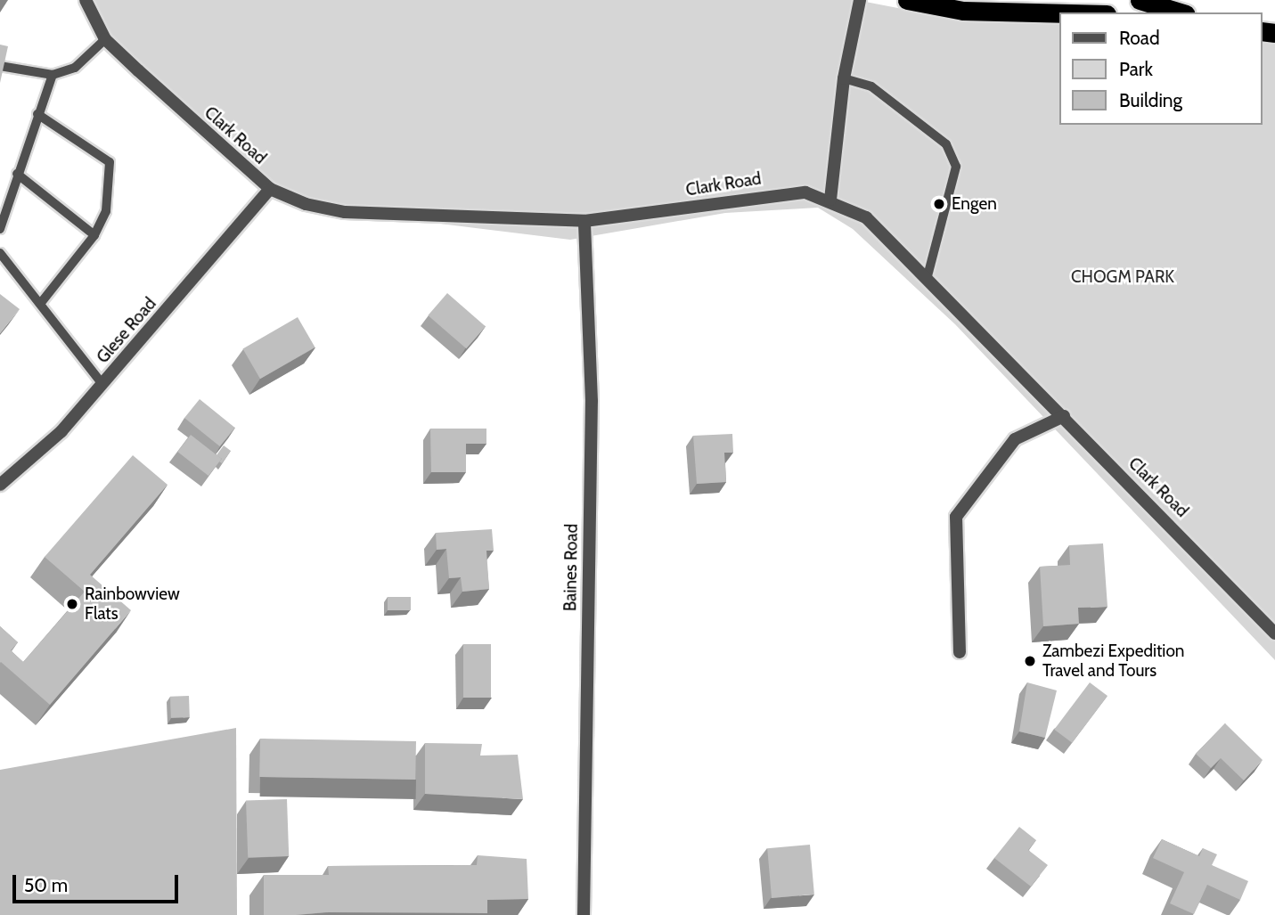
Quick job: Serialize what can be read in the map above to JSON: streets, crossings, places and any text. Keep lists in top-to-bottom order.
{
  "streets": {
    "street": ["Clark Road", "Glese Road", "Baines Road"]
  },
  "crossings": [
    ["Clark Road", "Glese Road"],
    ["Clark Road", "Baines Road"]
  ],
  "parks": ["CHOGM PARK"],
  "places": ["Engen", "Rainbowview Flats", "Zambezi Expedition Travel and Tours"],
  "legend": ["Road", "Park", "Building"],
  "scale_bar": "50 m"
}
